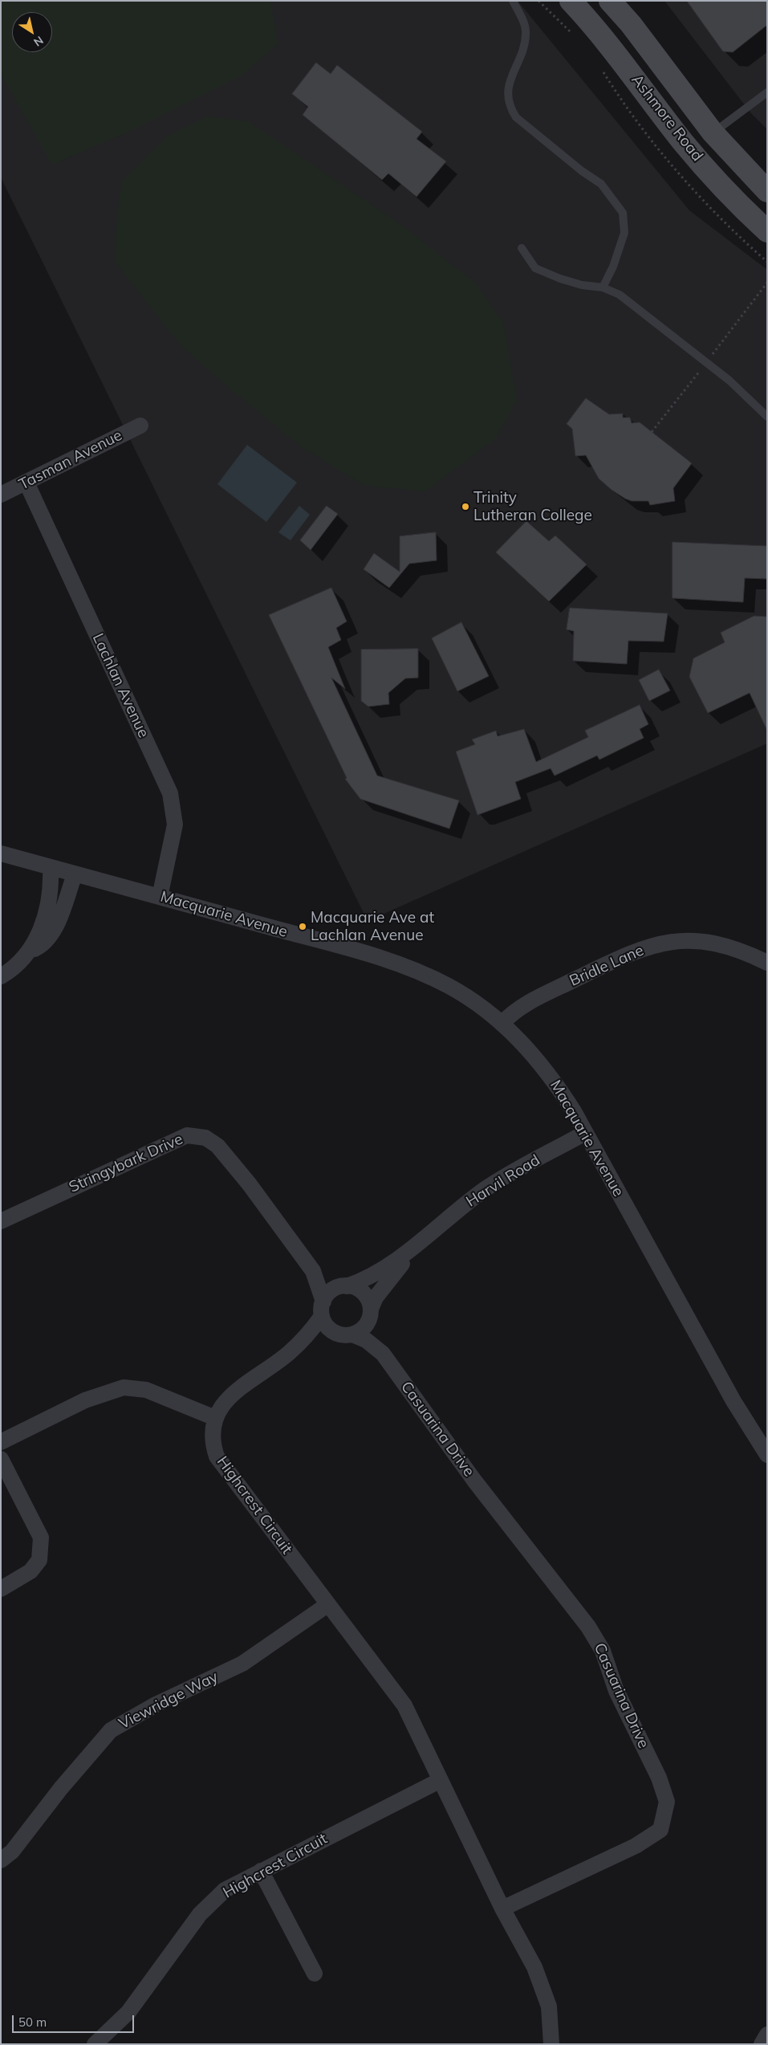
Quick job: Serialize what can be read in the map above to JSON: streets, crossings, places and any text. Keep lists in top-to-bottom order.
{
  "streets": {
    "main road": ["Ashmore Road"],
    "street": [
      "Tasman Avenue",
      "Lachlan Avenue",
      "Macquarie Avenue",
      "Bridle Lane",
      "Stringybark Drive",
      "Harvil Road",
      "Casuarina Drive",
      "Highcrest Circuit",
      "Viewridge Way"
    ]
  },
  "crossings": [
    ["Tasman Avenue", "Lachlan Avenue"],
    ["Lachlan Avenue", "Macquarie Avenue"],
    ["Macquarie Avenue", "Bridle Lane"],
    ["Macquarie Avenue", "Harvil Road"],
    ["Stringybark Drive", "Harvil Road"],
    ["Stringybark Drive", "Casuarina Drive"],
    ["Harvil Road", "Casuarina Drive"],
    ["Casuarina Drive", "Highcrest Circuit"],
    ["Highcrest Circuit", "Viewridge Way"]
  ],
  "places": ["Trinity Lutheran College", "Macquarie Ave at Lachlan Avenue"],
  "scale_bar": "50 m",
  "north": "bottom right"
}
